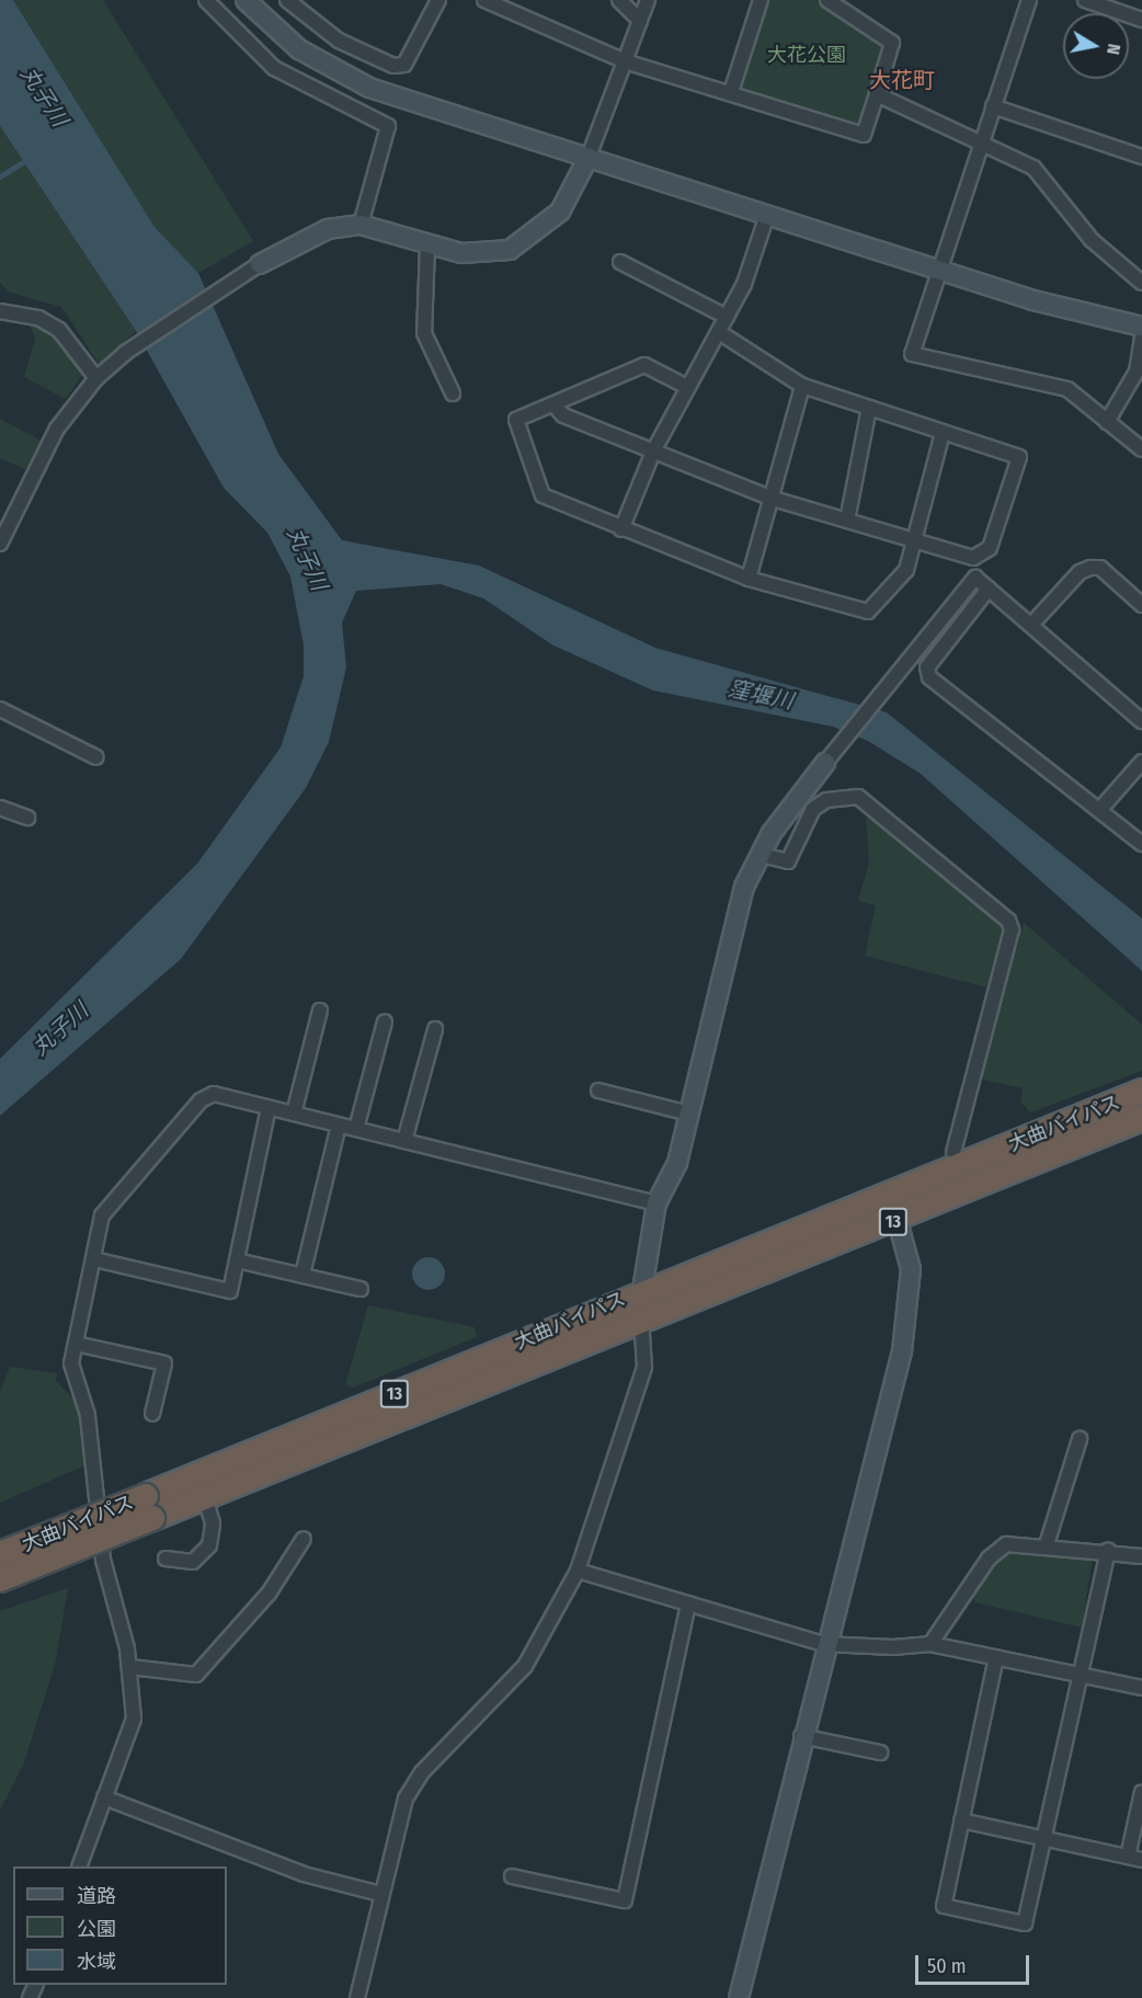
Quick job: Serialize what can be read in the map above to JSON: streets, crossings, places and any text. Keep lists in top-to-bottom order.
{
  "streets": {
    "highway": ["大曲バイパス", "13"]
  },
  "districts": ["大花町"],
  "water": ["丸子川", "窪堰川"],
  "parks": ["大花公園"],
  "legend": ["道路", "公園", "水域"],
  "scale_bar": "50 m",
  "north": "right"
}
